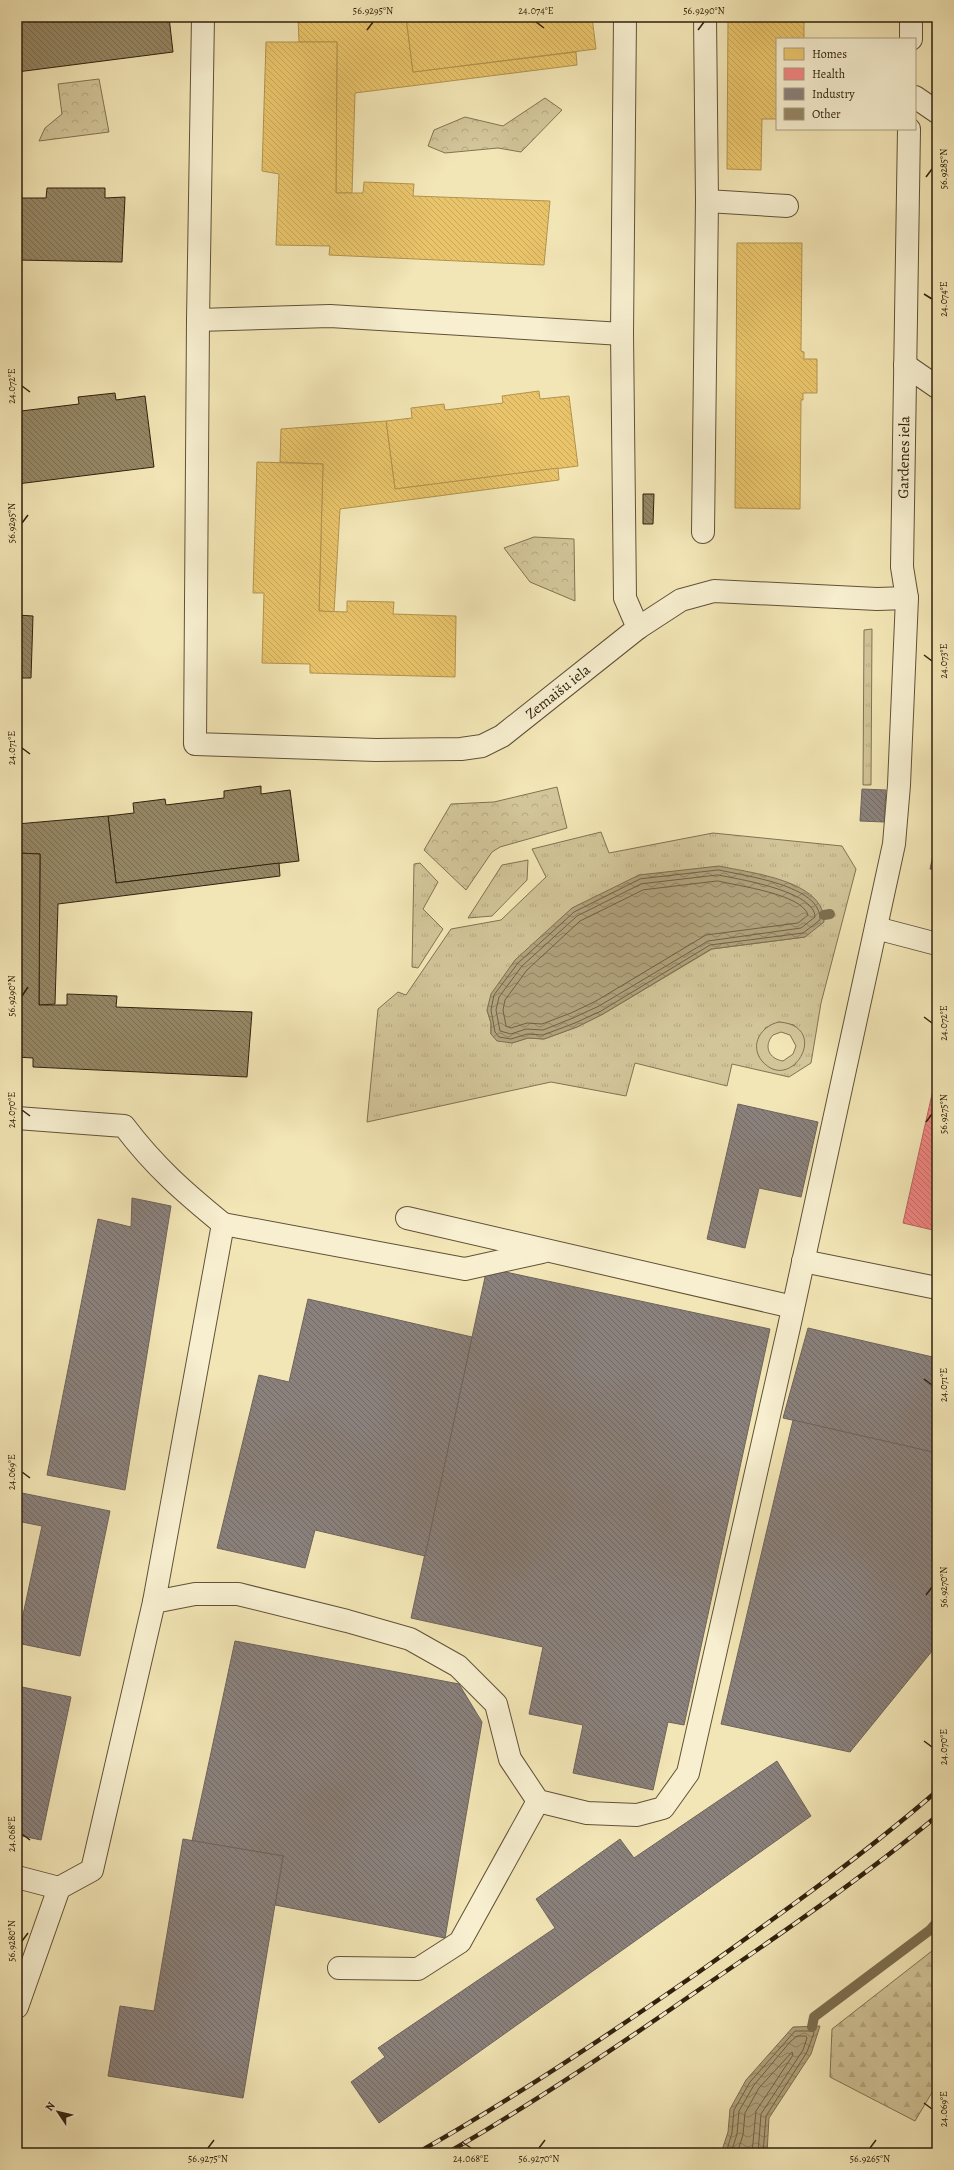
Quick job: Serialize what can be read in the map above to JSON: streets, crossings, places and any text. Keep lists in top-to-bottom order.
{
  "streets": {
    "street": ["Gardenes iela", "Zemaišu iela"]
  },
  "crossings": [
    ["Gardenes iela", "Zemaišu iela"]
  ],
  "legend": [
    "Homes",
    "Health",
    "Industry",
    "Other"
  ],
  "north": "top left",
  "coordinates": [
    "56.9295°N",
    "24.074°E",
    "56.9290°N",
    "56.9285°N",
    "24.072°E",
    "24.073°E",
    "24.071°E",
    "24.070°E",
    "56.9275°N",
    "24.069°E",
    "56.9270°N",
    "24.068°E",
    "56.9280°N",
    "56.9265°N"
  ]
}
